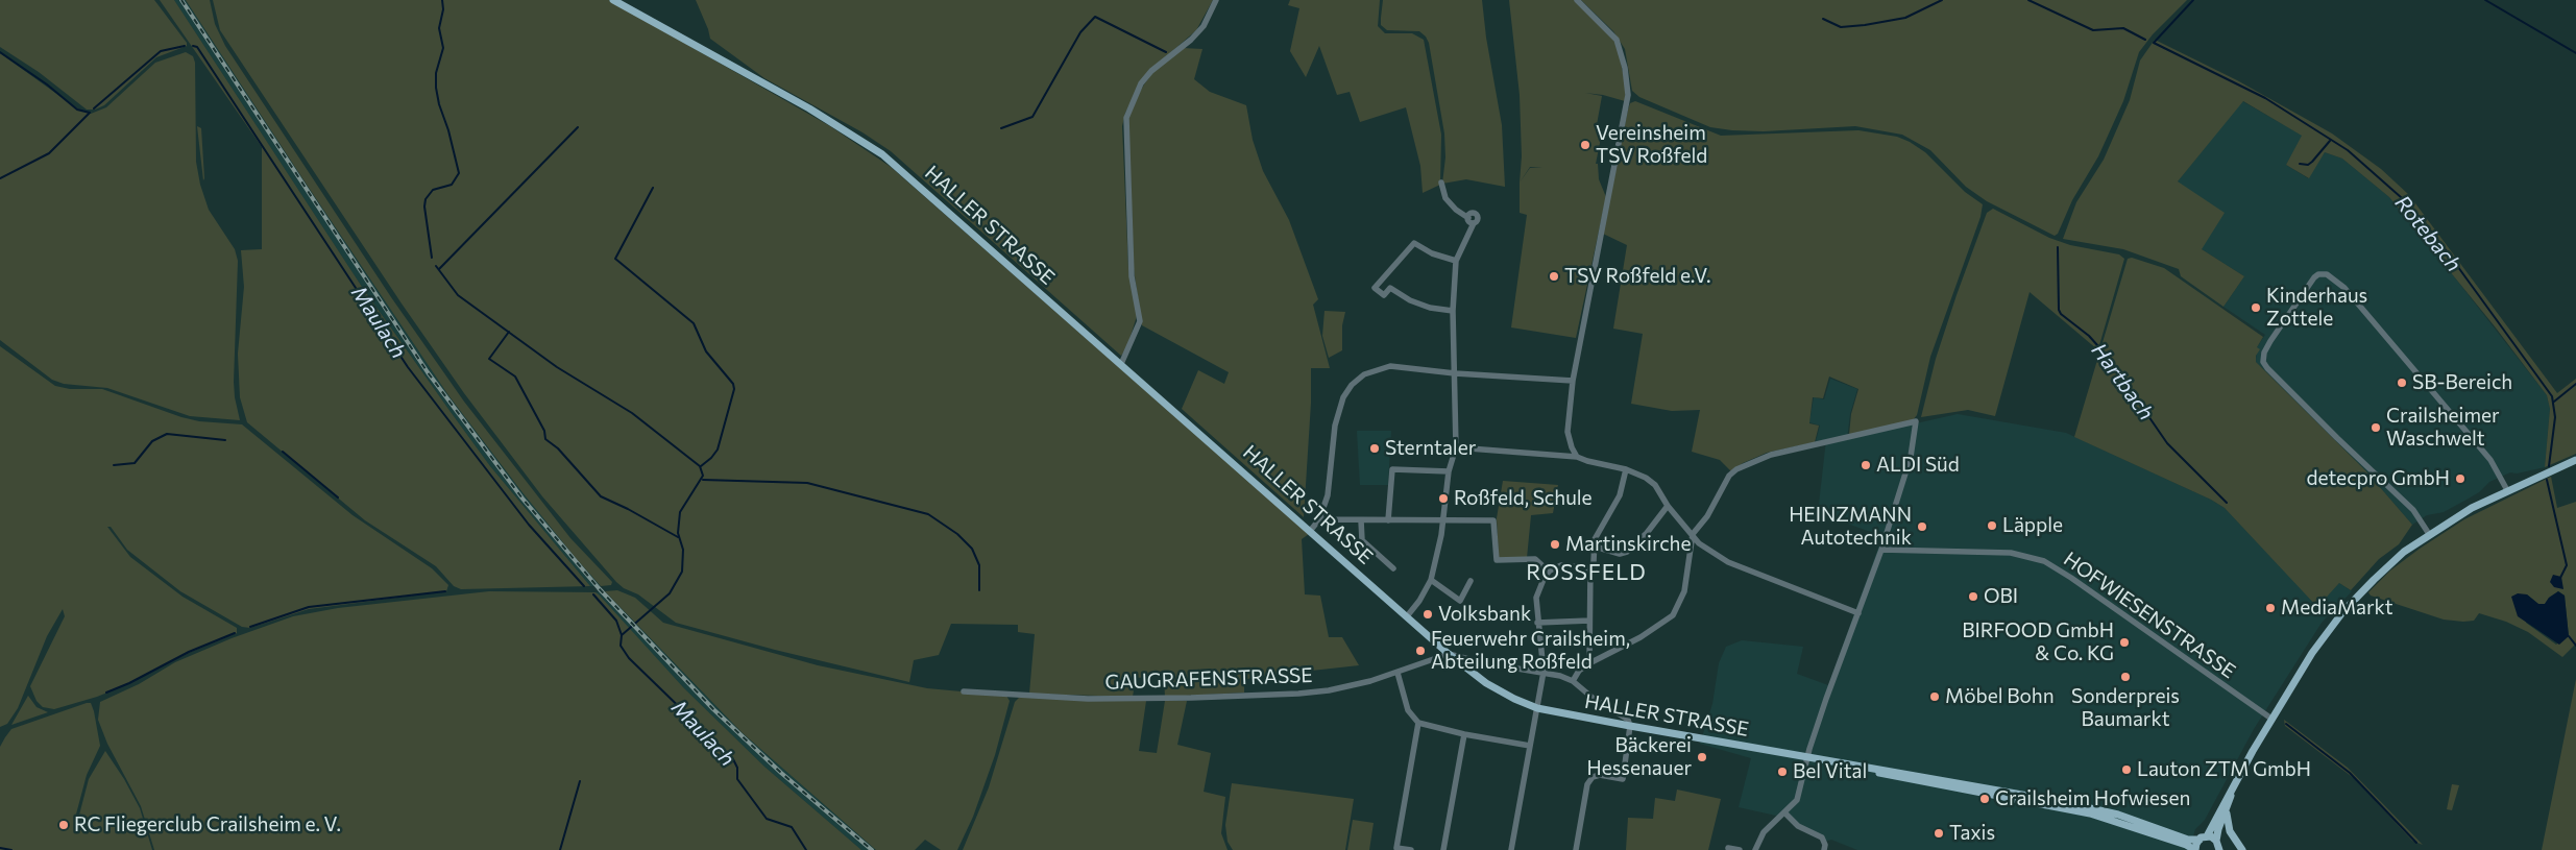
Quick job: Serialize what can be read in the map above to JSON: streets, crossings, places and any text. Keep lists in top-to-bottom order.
{
  "streets": {
    "main road": ["HALLER STRASSE"],
    "street": ["HOFWIESENSTRASSE", "GAUGRAFENSTRASSE"]
  },
  "crossings": [
    ["HALLER STRASSE", "GAUGRAFENSTRASSE"]
  ],
  "districts": ["ROSSFELD"],
  "water": ["Rotebach", "Maulach", "Hartbach"],
  "places": [
    "Vereinsheim TSV Roßfeld",
    "TSV Roßfeld e.V.",
    "Kinderhaus Zottele",
    "SB-Bereich",
    "Crailsheimer Waschwelt",
    "Sterntaler",
    "ALDI Süd",
    "detecpro GmbH",
    "Roßfeld, Schule",
    "Läpple",
    "HEINZMANN Autotechnik",
    "Martinskirche",
    "OBI",
    "MediaMarkt",
    "Volksbank",
    "BIRFOOD GmbH & Co. KG",
    "Feuerwehr Crailsheim, Abteilung Roßfeld",
    "Sonderpreis Baumarkt",
    "Möbel Bohn",
    "Bäckerei Hessenauer",
    "Lauton ZTM GmbH",
    "Bel Vital",
    "Crailsheim Hofwiesen",
    "RC Fliegerclub Crailsheim e. V.",
    "Taxis"
  ]
}
